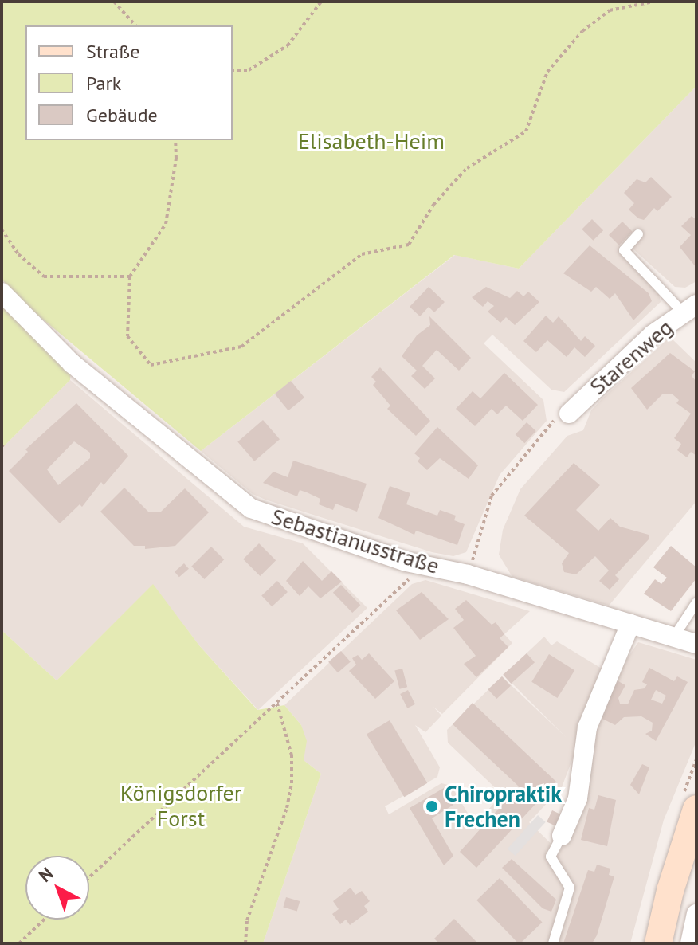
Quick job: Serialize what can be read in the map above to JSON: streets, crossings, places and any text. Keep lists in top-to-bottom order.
{
  "streets": {
    "street": ["Starenweg", "Sebastianusstraße"]
  },
  "parks": ["Elisabeth-Heim", "Königsdorfer Forst"],
  "places": ["Chiropraktik Frechen"],
  "legend": ["Straße", "Park", "Gebäude"],
  "north": "top left"
}
